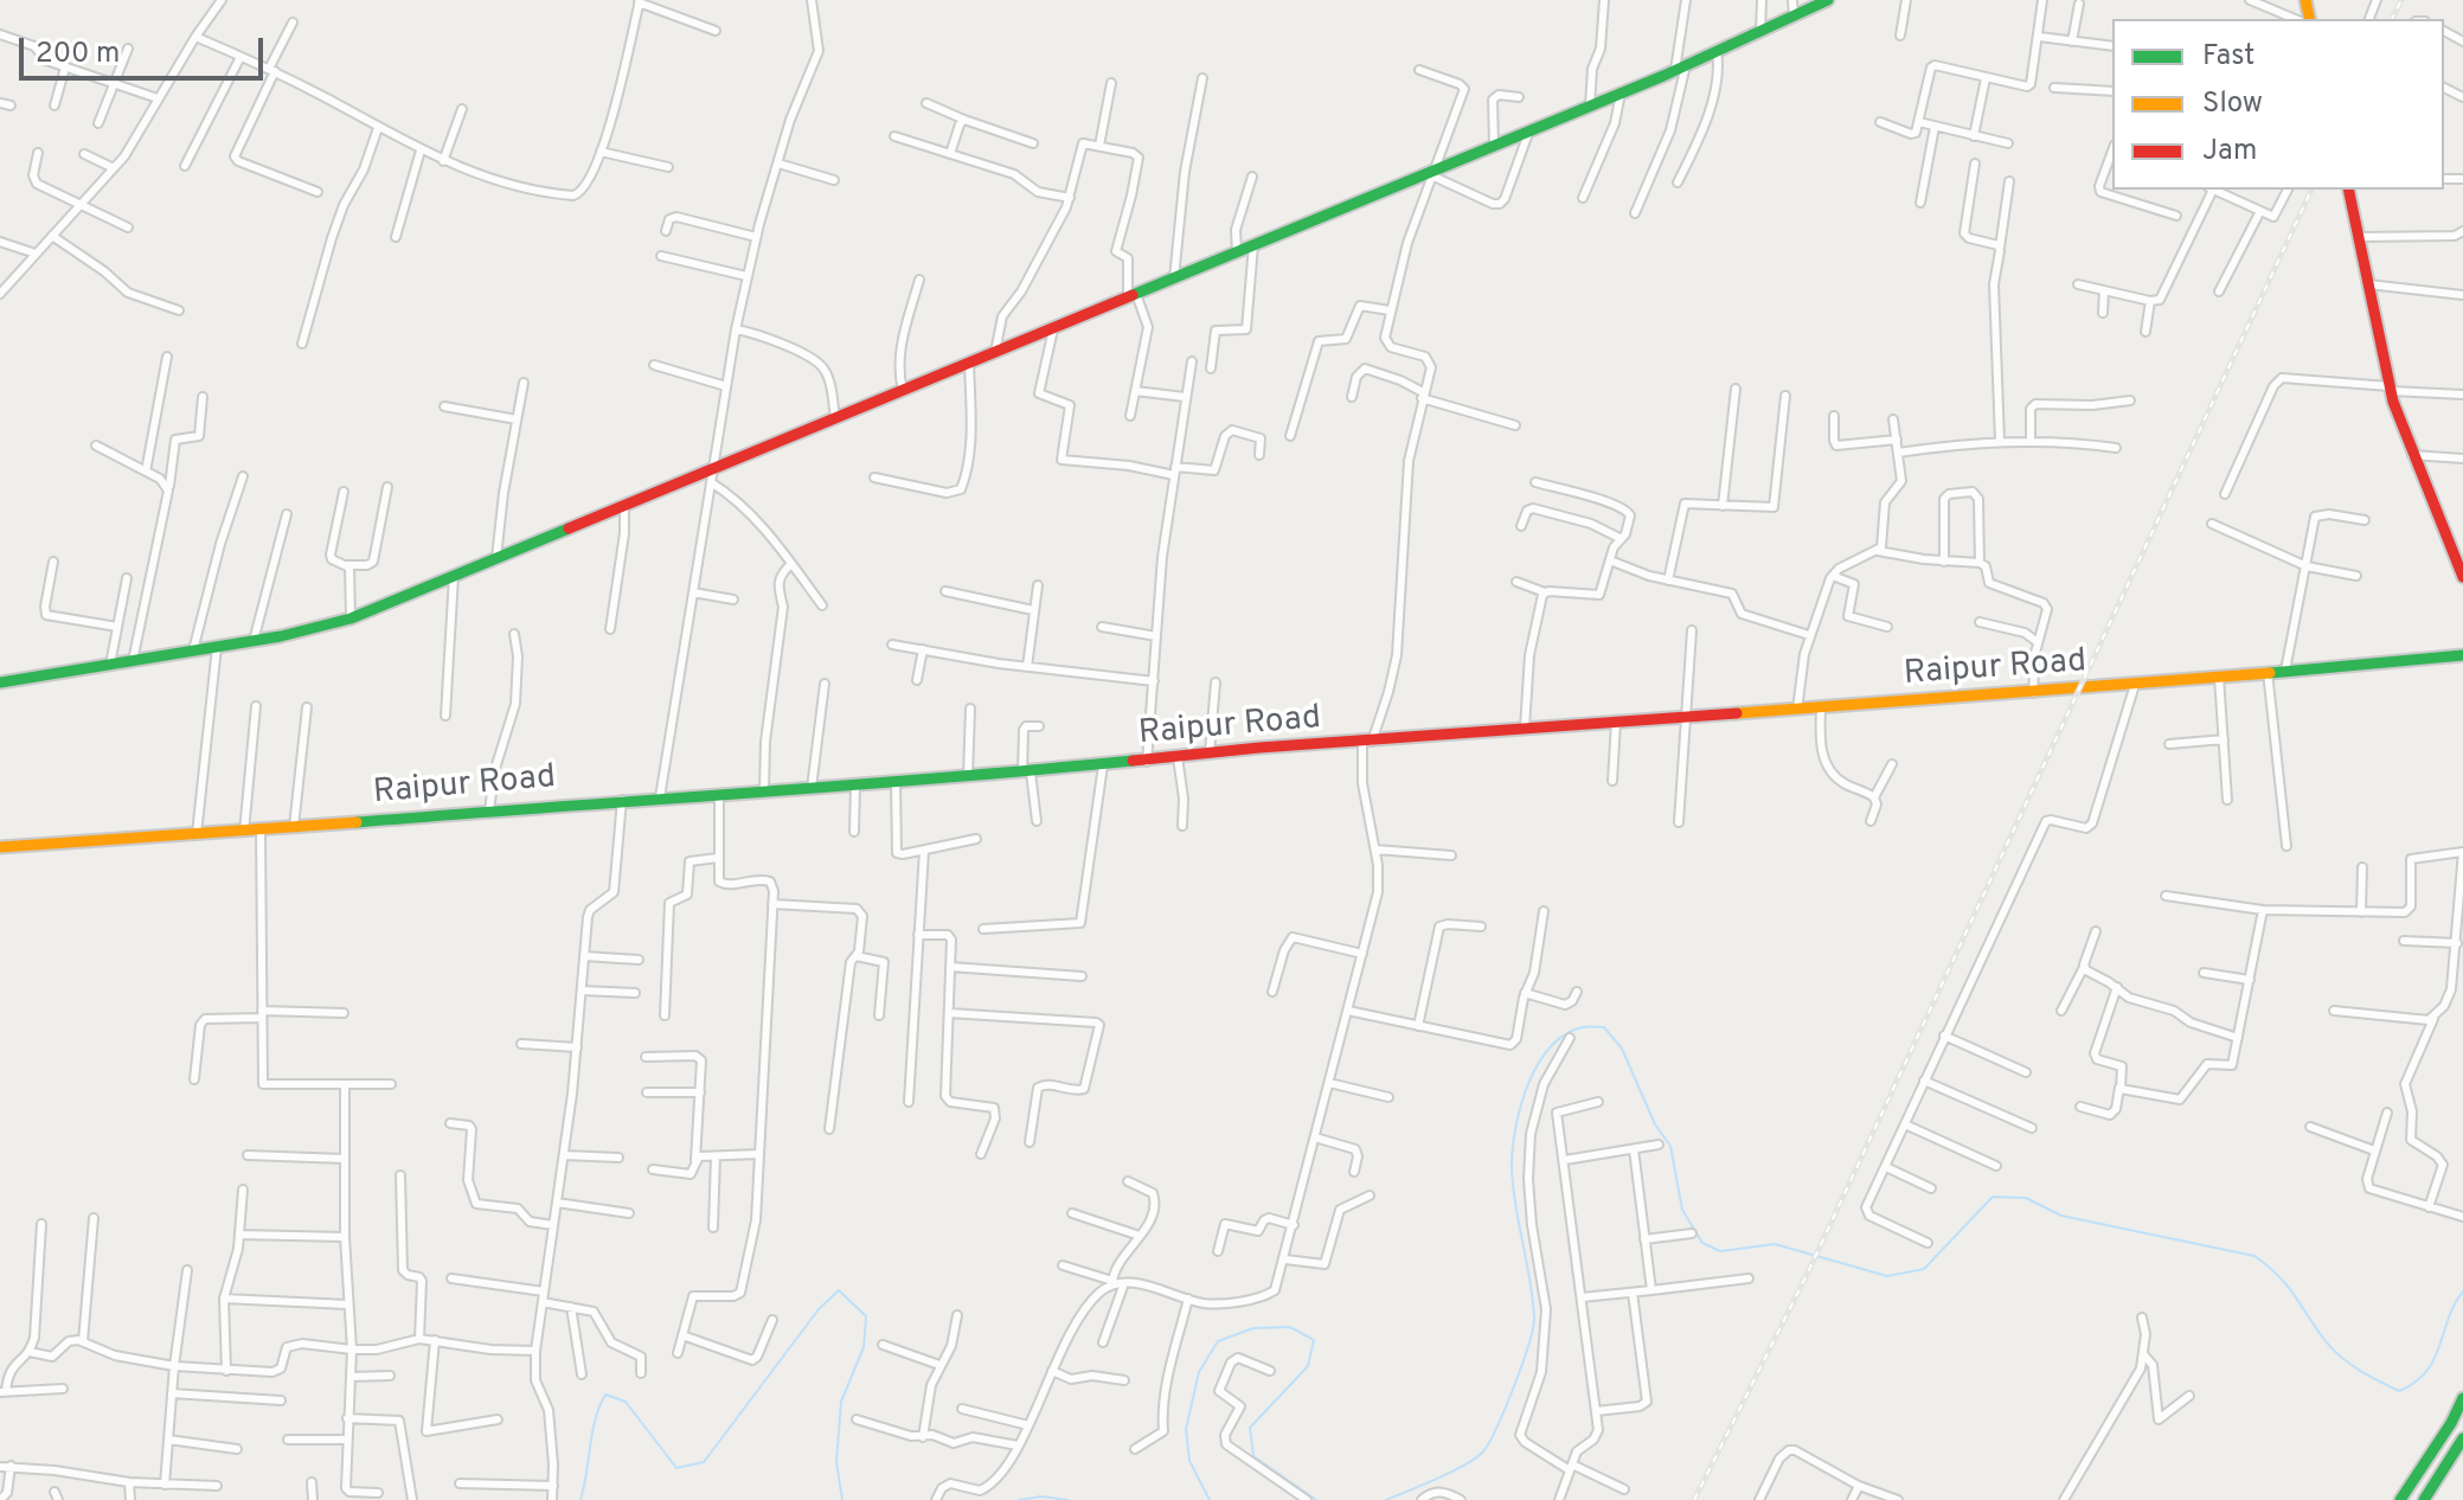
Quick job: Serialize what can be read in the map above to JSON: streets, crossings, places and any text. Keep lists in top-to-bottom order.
{
  "streets": {
    "main road": ["Raipur Road"]
  },
  "legend": ["Fast", "Slow", "Jam"],
  "scale_bar": "200 m"
}
